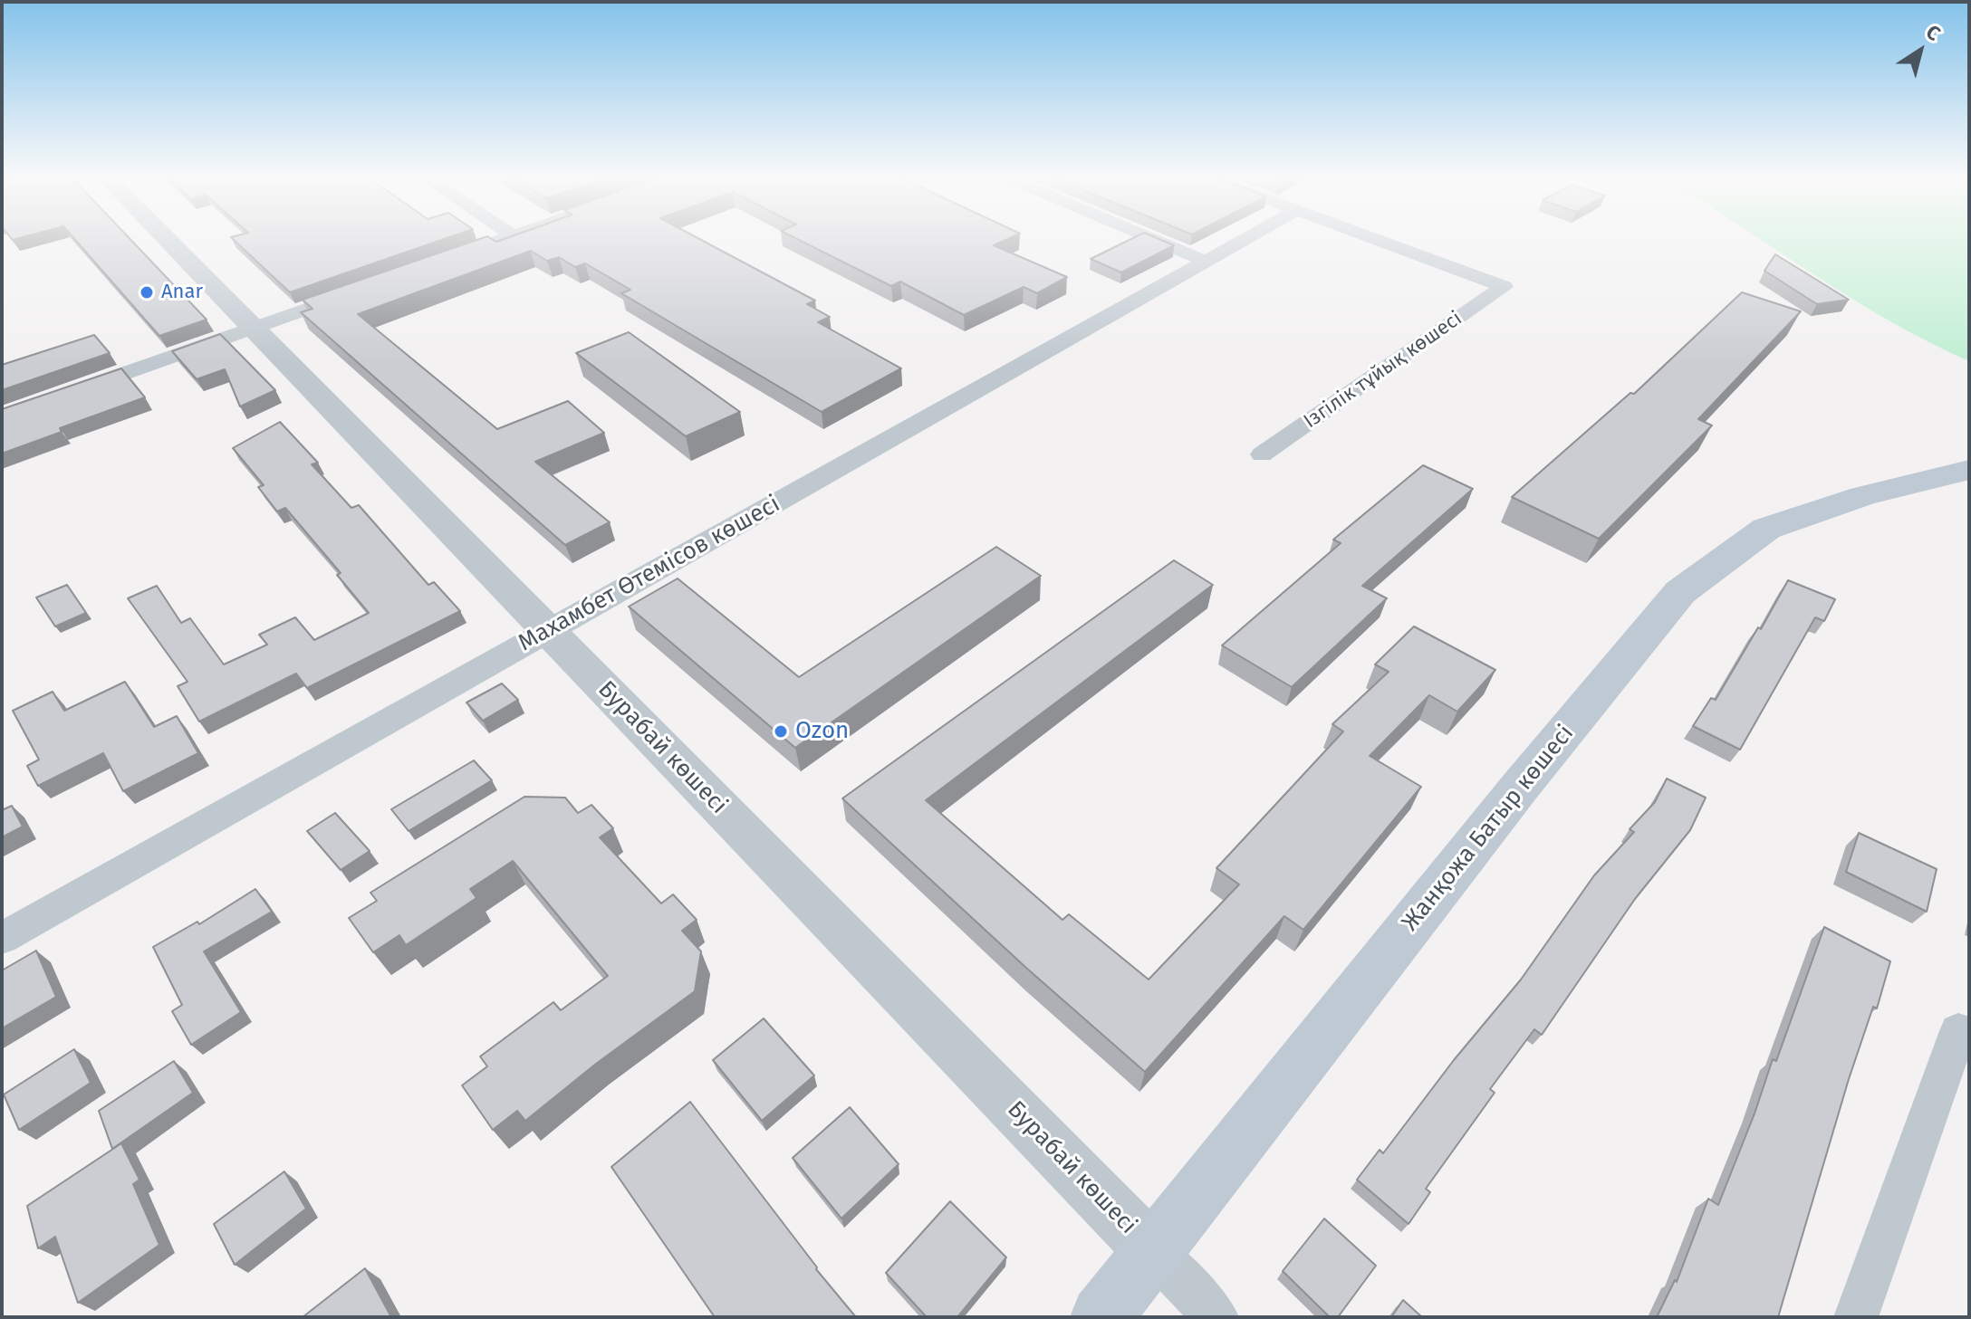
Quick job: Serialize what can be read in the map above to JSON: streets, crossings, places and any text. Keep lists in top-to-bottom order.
{
  "streets": {
    "main road": ["Жанқожа Батыр көшесі"],
    "street": ["Ізгілік тұйық көшесі", "Махамбет Өтемісов көшесі", "Бурабай көшесі"]
  },
  "crossings": [
    ["Махамбет Өтемісов көшесі", "Бурабай көшесі"],
    ["Бурабай көшесі", "Жанқожа Батыр көшесі"]
  ],
  "places": ["Anar", "Ozon"],
  "north": "top right"
}
